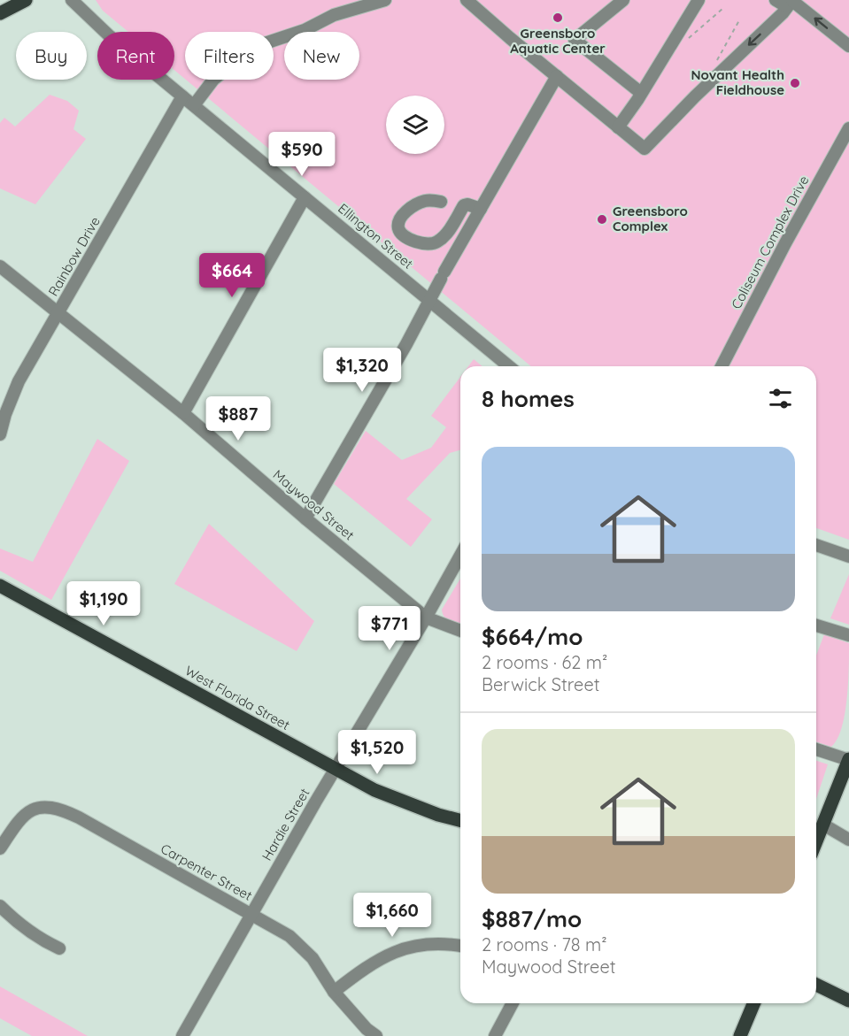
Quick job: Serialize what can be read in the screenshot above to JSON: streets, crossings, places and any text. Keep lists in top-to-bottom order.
{
  "streets": {
    "main road": ["West Florida Street"],
    "street": [
      "Ellington Street",
      "Coliseum Complex Drive",
      "Rainbow Drive",
      "Maywood Street",
      "Hardie Street",
      "Carpenter Street"
    ]
  },
  "crossings": [
    ["Ellington Street", "Rainbow Drive"],
    ["Rainbow Drive", "Maywood Street"],
    ["Maywood Street", "Hardie Street"],
    ["West Florida Street", "Hardie Street"],
    ["Hardie Street", "Carpenter Street"]
  ],
  "places": ["Greensboro Aquatic Center", "Novant Health Fieldhouse", "Greensboro Complex"],
  "page": {
    "chip": [
      "Buy",
      "Rent",
      "Filters",
      "New"
    ],
    "price": [
      "$590",
      "$664",
      "$1,320",
      "$887",
      "$1,190",
      "$771",
      "$1,520",
      "$1,660"
    ],
    "heading": "8 homes",
    "list": [
      {
        "name": "$664/mo",
        "note": "2 rooms · 62 m² · Berwick Street"
      },
      {
        "name": "$887/mo",
        "note": "2 rooms · 78 m² · Maywood Street"
      }
    ]
  }
}
